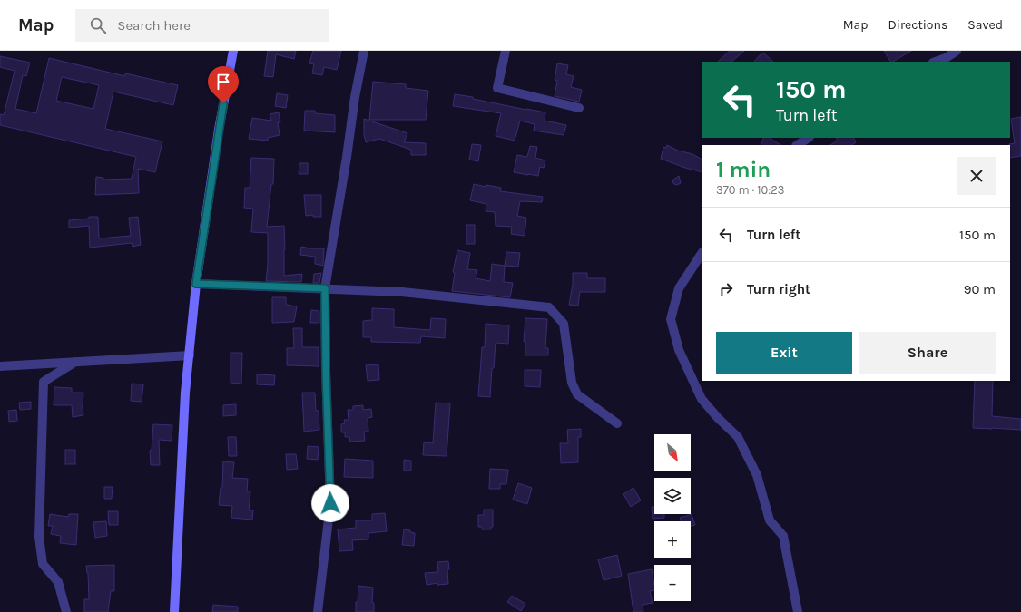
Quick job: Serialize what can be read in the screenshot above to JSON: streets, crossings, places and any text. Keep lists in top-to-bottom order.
{
  "north": "bottom right",
  "page": {
    "header": "Map",
    "search": "Search here",
    "nav": ["Map", "Directions", "Saved"],
    "turn": ["150 m", "Turn left"],
    "heading": ["1 min", "370 m · 10:23"],
    "list": [
      {
        "name": "Turn left",
        "value": "150 m"
      },
      {
        "name": "Turn right",
        "value": "90 m"
      }
    ],
    "buttons": ["Exit", "Share"],
    "map_buttons": ["+", "−"]
  }
}
